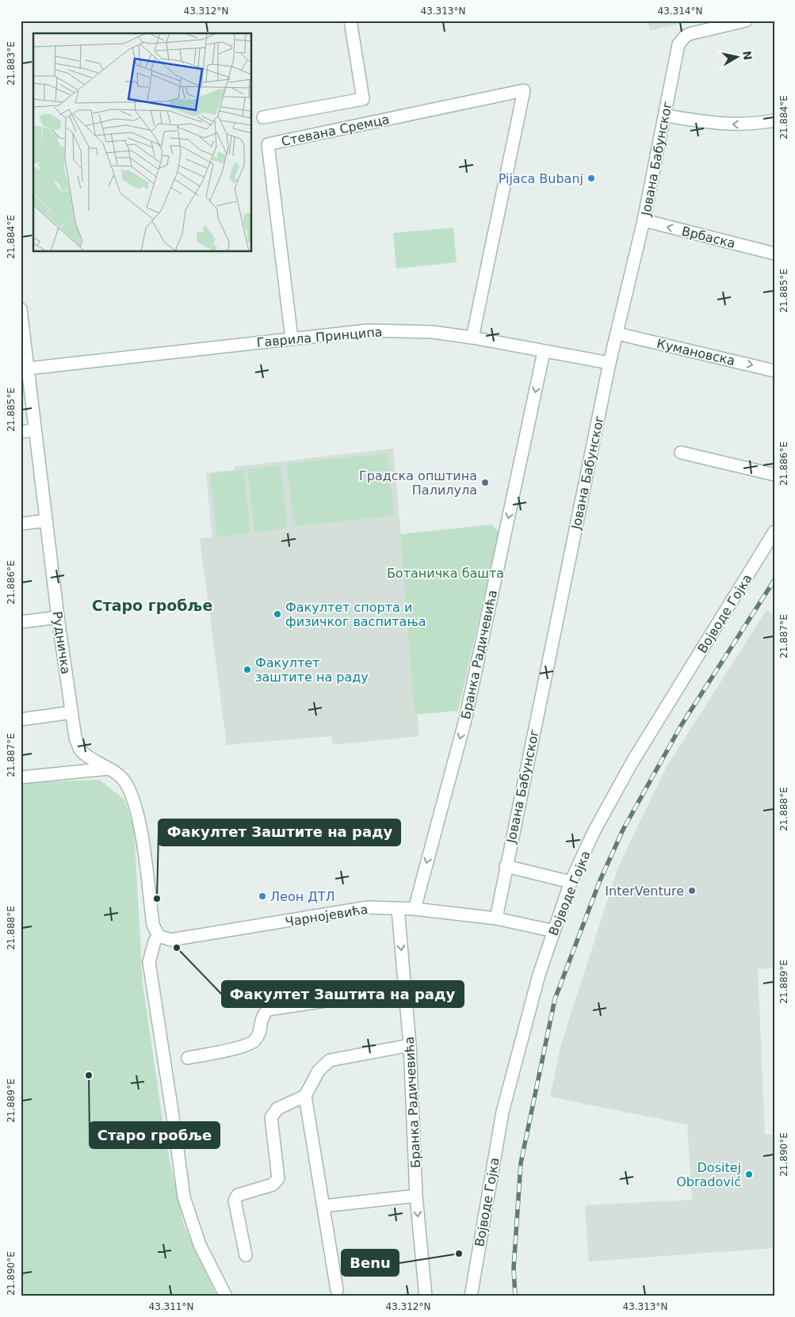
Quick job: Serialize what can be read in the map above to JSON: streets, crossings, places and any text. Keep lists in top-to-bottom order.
{
  "streets": {
    "street": [
      "Стевана Сремца",
      "Јована Бабунског",
      "Врбаска",
      "Гаврила Принципа",
      "Кумановска",
      "Војводе Гојка",
      "Рудничка",
      "Бранка Радичевића",
      "Чарнојевића"
    ]
  },
  "crossings": [
    ["Стевана Сремца", "Гаврила Принципа"],
    ["Јована Бабунског", "Врбаска"],
    ["Јована Бабунског", "Гаврила Принципа"],
    ["Јована Бабунског", "Кумановска"],
    ["Јована Бабунског", "Чарнојевића"],
    ["Гаврила Принципа", "Рудничка"],
    ["Гаврила Принципа", "Бранка Радичевића"],
    ["Војводе Гојка", "Чарнојевића"],
    ["Рудничка", "Чарнојевића"],
    ["Бранка Радичевића", "Чарнојевића"]
  ],
  "one_way": ["Врбаска", "Бранка Радичевића"],
  "districts": ["Старо гробље"],
  "parks": ["Ботаничка башта"],
  "places": [
    "Pijaca Bubanj",
    "Градска општина Палилула",
    "Факултет спорта и физичког васпитања",
    "Факултет заштите на раду",
    "InterVenture",
    "Леон ДТЛ",
    "Факултет Заштите на раду",
    "Факултет Заштита на раду",
    "Старо гробље",
    "Dositej Obradović",
    "Benu"
  ],
  "north": "right",
  "coordinates": [
    "43.312°N",
    "43.313°N",
    "43.314°N",
    "21.883°E",
    "21.884°E",
    "21.885°E",
    "21.886°E",
    "21.887°E",
    "21.888°E",
    "21.889°E",
    "21.890°E",
    "43.311°N"
  ]
}
